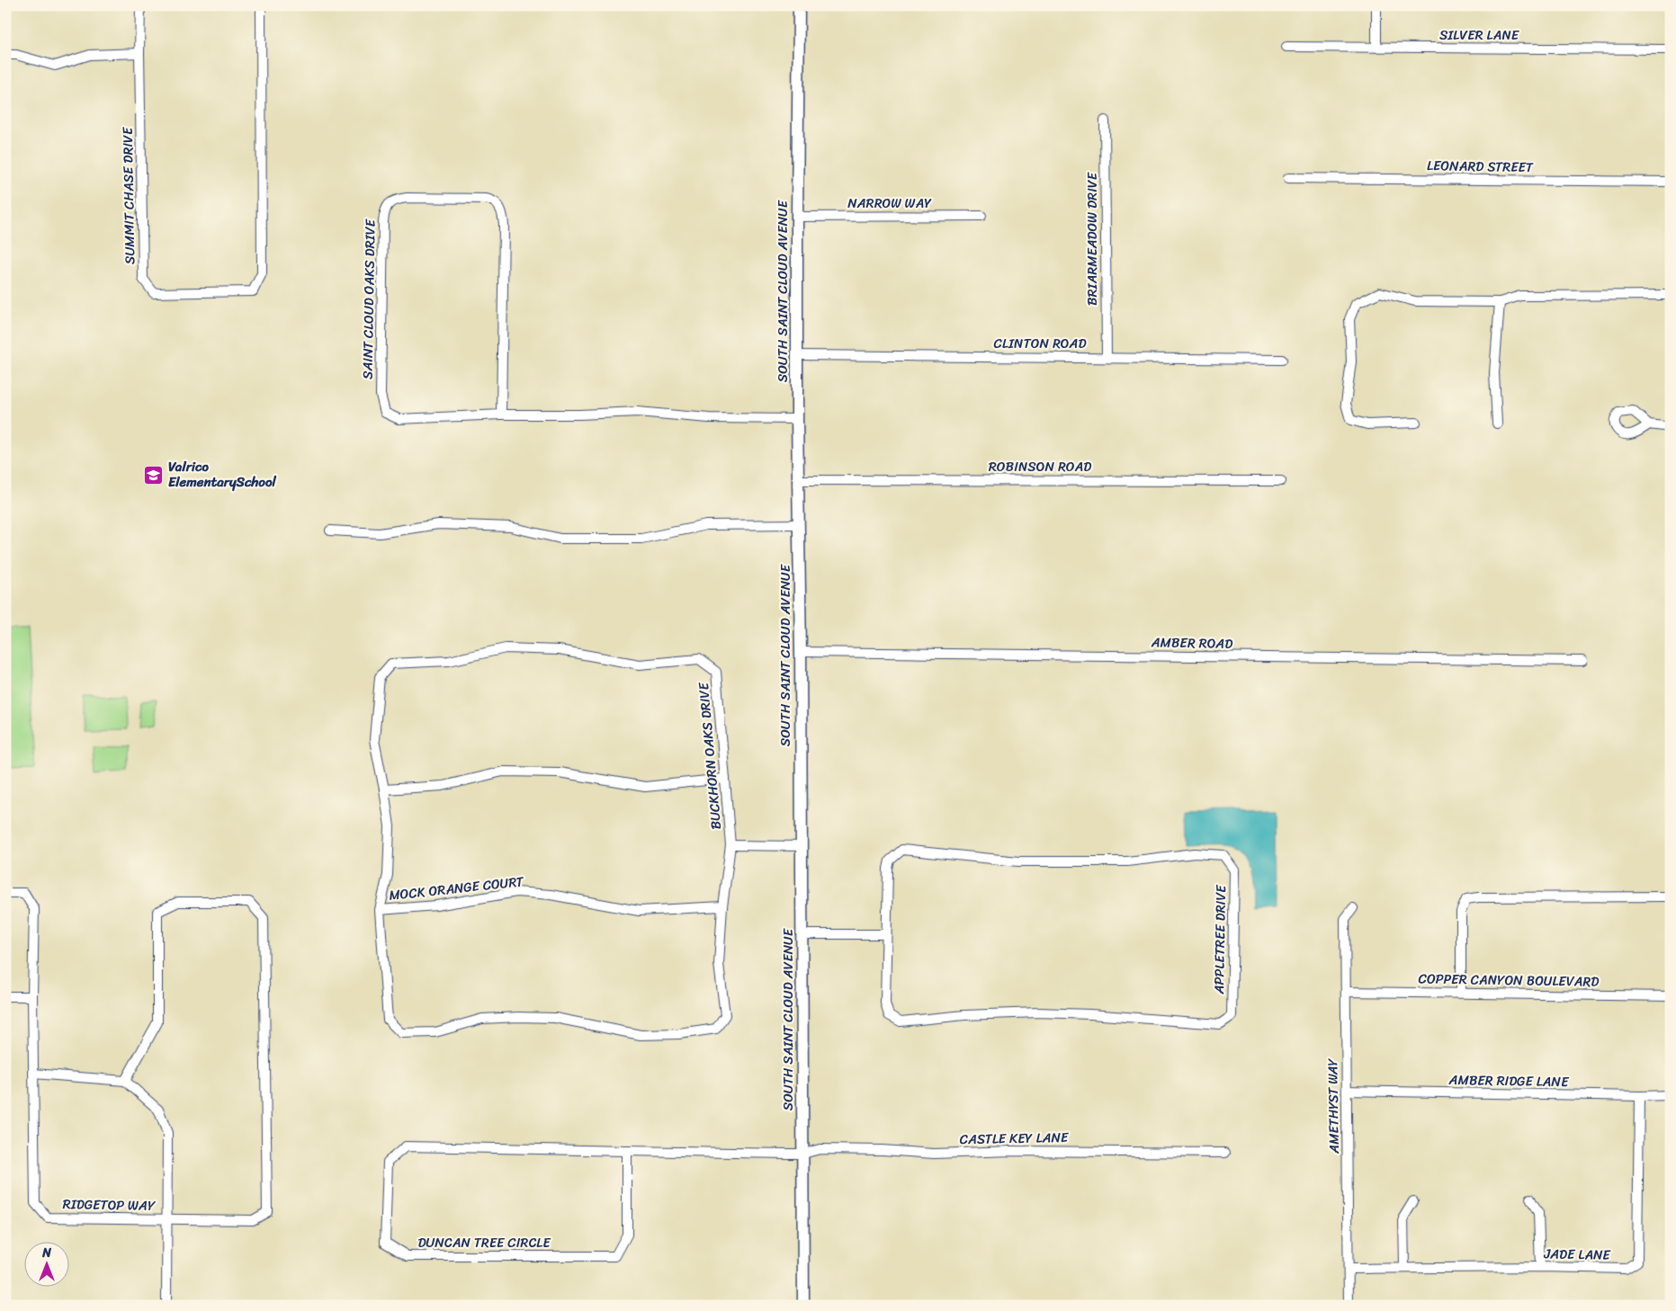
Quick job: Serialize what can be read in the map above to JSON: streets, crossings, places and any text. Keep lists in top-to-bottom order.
{
  "streets": {
    "street": [
      "SILVER LANE",
      "LEONARD STREET",
      "SUMMIT CHASE DRIVE",
      "NARROW WAY",
      "BRIARMEADOW DRIVE",
      "SOUTH SAINT CLOUD AVENUE",
      "SAINT CLOUD OAKS DRIVE",
      "CLINTON ROAD",
      "ROBINSON ROAD",
      "AMBER ROAD",
      "BUCKHORN OAKS DRIVE",
      "MOCK ORANGE COURT",
      "APPLETREE DRIVE",
      "COPPER CANYON BOULEVARD",
      "AMBER RIDGE LANE",
      "AMETHYST WAY",
      "CASTLE KEY LANE",
      "RIDGETOP WAY",
      "DUNCAN TREE CIRCLE",
      "JADE LANE"
    ]
  },
  "crossings": [
    ["NARROW WAY", "SOUTH SAINT CLOUD AVENUE"],
    ["BRIARMEADOW DRIVE", "CLINTON ROAD"],
    ["SOUTH SAINT CLOUD AVENUE", "SAINT CLOUD OAKS DRIVE"],
    ["SOUTH SAINT CLOUD AVENUE", "CLINTON ROAD"],
    ["SOUTH SAINT CLOUD AVENUE", "ROBINSON ROAD"],
    ["SOUTH SAINT CLOUD AVENUE", "AMBER ROAD"],
    ["SOUTH SAINT CLOUD AVENUE", "BUCKHORN OAKS DRIVE"],
    ["SOUTH SAINT CLOUD AVENUE", "CASTLE KEY LANE"],
    ["SOUTH SAINT CLOUD AVENUE", "DUNCAN TREE CIRCLE"],
    ["BUCKHORN OAKS DRIVE", "MOCK ORANGE COURT"],
    ["COPPER CANYON BOULEVARD", "AMETHYST WAY"],
    ["AMBER RIDGE LANE", "AMETHYST WAY"],
    ["AMBER RIDGE LANE", "JADE LANE"],
    ["AMETHYST WAY", "JADE LANE"],
    ["CASTLE KEY LANE", "DUNCAN TREE CIRCLE"]
  ],
  "places": {
    "school or university": ["Valrico ElementarySchool"]
  },
  "north": "top"
}
